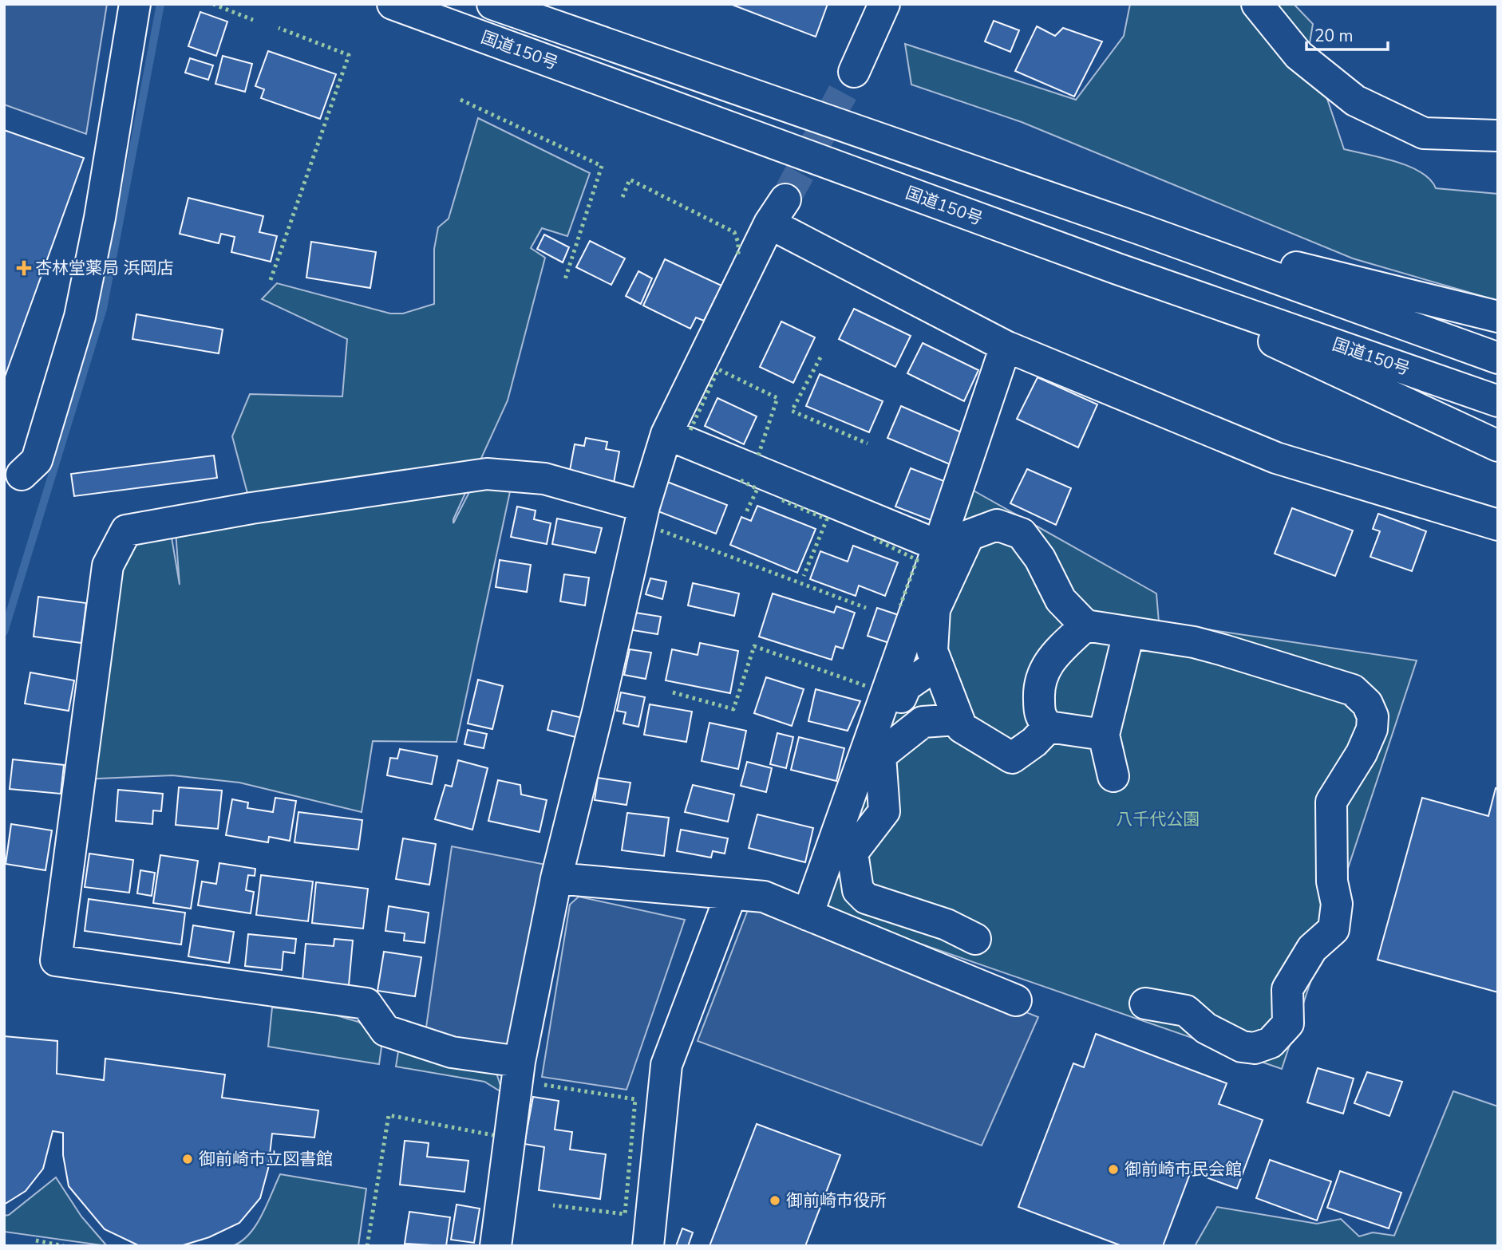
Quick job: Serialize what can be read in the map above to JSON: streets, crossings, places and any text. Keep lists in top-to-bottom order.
{
  "streets": {
    "main road": ["国道150号"]
  },
  "parks": ["八千代公園"],
  "places": {
    "health": ["杏林堂薬局 浜岡店"],
    "other": ["御前崎市立図書館", "御前崎市民会館", "御前崎市役所"]
  },
  "scale_bar": "20 m"
}
